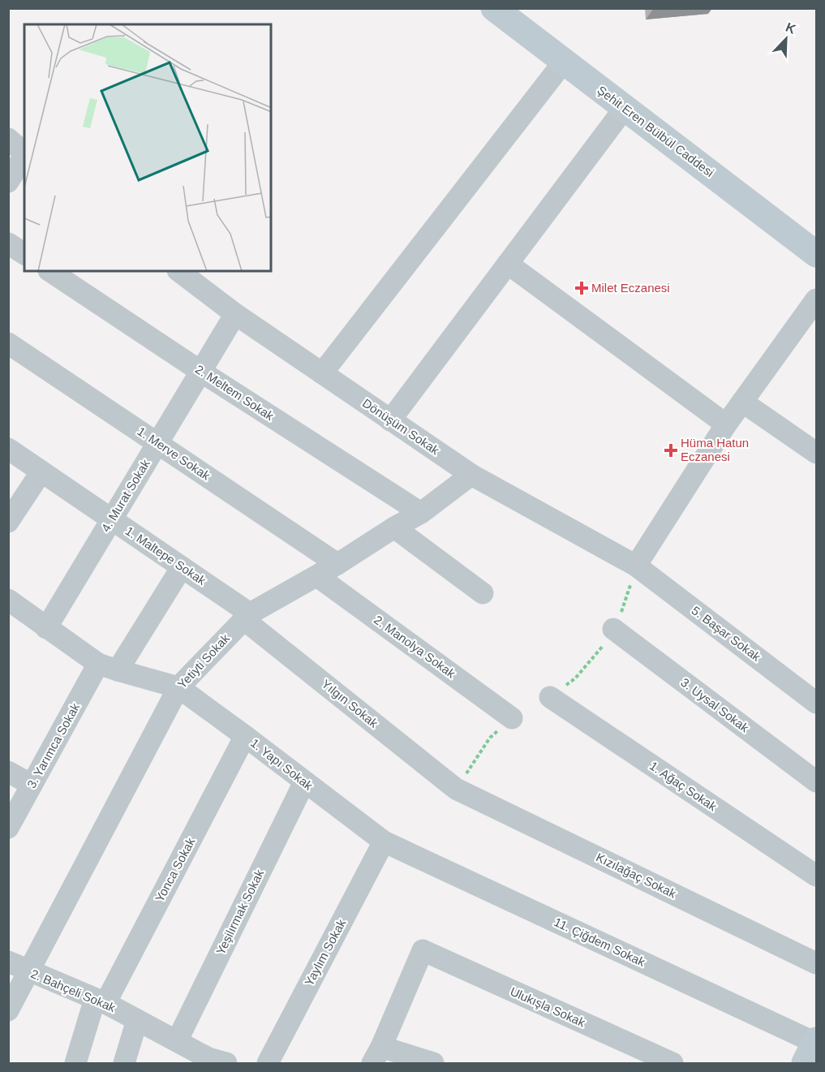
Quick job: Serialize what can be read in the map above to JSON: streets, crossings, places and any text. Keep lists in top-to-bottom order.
{
  "streets": {
    "main road": ["Şehit Eren Bülbül Caddesi"],
    "street": [
      "2. Meltem Sokak",
      "Dönüşüm Sokak",
      "1. Merve Sokak",
      "4. Murat Sokak",
      "1. Maltepe Sokak",
      "5. Başar Sokak",
      "2. Manolya Sokak",
      "Yetiyti Sokak",
      "Yılgın Sokak",
      "3. Uysal Sokak",
      "3. Yarımca Sokak",
      "1. Yapı Sokak",
      "1. Ağaç Sokak",
      "Yonca Sokak",
      "Kızılağaç Sokak",
      "Yeşilırmak Sokak",
      "11. Çiğdem Sokak",
      "Yaylım Sokak",
      "2. Bahçeli Sokak",
      "Ulukışla Sokak"
    ]
  },
  "crossings": [
    ["2. Meltem Sokak", "4. Murat Sokak"],
    ["2. Meltem Sokak", "Yetiyti Sokak"],
    ["Dönüşüm Sokak", "4. Murat Sokak"],
    ["Dönüşüm Sokak", "5. Başar Sokak"],
    ["Dönüşüm Sokak", "Yetiyti Sokak"],
    ["1. Merve Sokak", "4. Murat Sokak"],
    ["1. Merve Sokak", "Yetiyti Sokak"],
    ["4. Murat Sokak", "1. Maltepe Sokak"],
    ["1. Maltepe Sokak", "Yetiyti Sokak"],
    ["1. Maltepe Sokak", "Yılgın Sokak"],
    ["1. Maltepe Sokak", "3. Yarımca Sokak"],
    ["2. Manolya Sokak", "Yetiyti Sokak"],
    ["Yetiyti Sokak", "Yılgın Sokak"],
    ["Yetiyti Sokak", "1. Yapı Sokak"],
    ["Yetiyti Sokak", "2. Bahçeli Sokak"],
    ["Yılgın Sokak", "Kızılağaç Sokak"],
    ["1. Yapı Sokak", "Yonca Sokak"],
    ["1. Yapı Sokak", "Yeşilırmak Sokak"],
    ["1. Yapı Sokak", "11. Çiğdem Sokak"],
    ["1. Yapı Sokak", "Yaylım Sokak"],
    ["Yonca Sokak", "2. Bahçeli Sokak"],
    ["Yeşilırmak Sokak", "2. Bahçeli Sokak"],
    ["11. Çiğdem Sokak", "Yaylım Sokak"]
  ],
  "places": {
    "health": ["Milet Eczanesi", "Hüma Hatun Eczanesi"]
  },
  "north": "top right"
}
